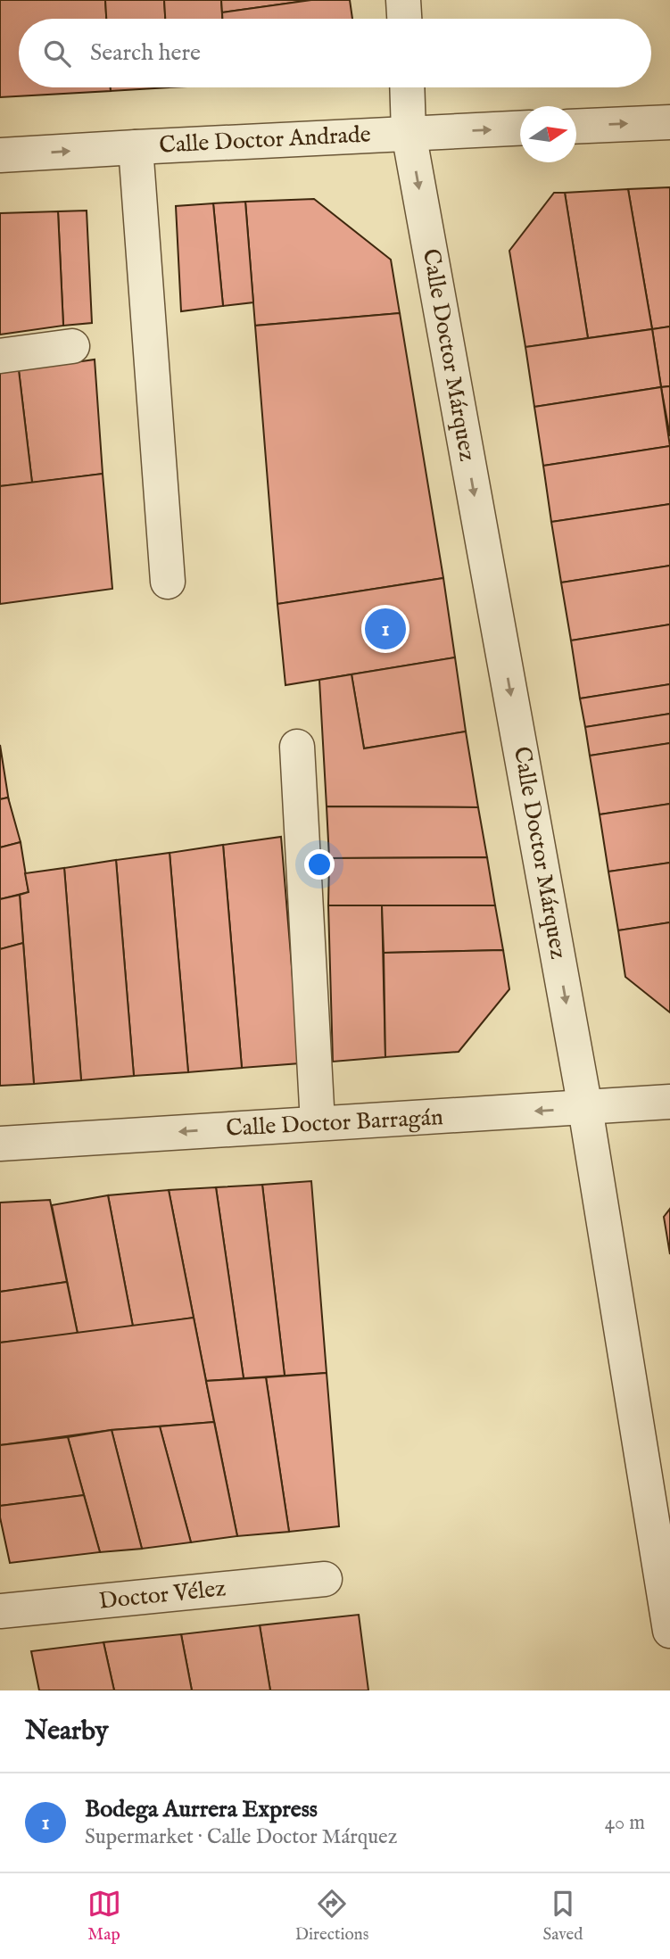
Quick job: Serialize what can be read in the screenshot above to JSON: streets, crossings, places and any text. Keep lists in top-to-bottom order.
{
  "streets": {
    "street": [
      "Calle Doctor Andrade",
      "Calle Doctor Márquez",
      "Calle Doctor Barragán",
      "Doctor Vélez"
    ]
  },
  "crossings": [
    ["Calle Doctor Andrade", "Calle Doctor Márquez"],
    ["Calle Doctor Márquez", "Calle Doctor Barragán"]
  ],
  "one_way": ["Calle Doctor Andrade", "Calle Doctor Barragán"],
  "north": "right",
  "page": {
    "search": "Search here",
    "pins": "1",
    "heading": "Nearby",
    "list": [
      {
        "mark": "1",
        "name": "Bodega Aurrera Express",
        "note": "Supermarket · Calle Doctor Márquez",
        "value": "40 m"
      }
    ],
    "nav": ["Map", "Directions", "Saved"]
  }
}
